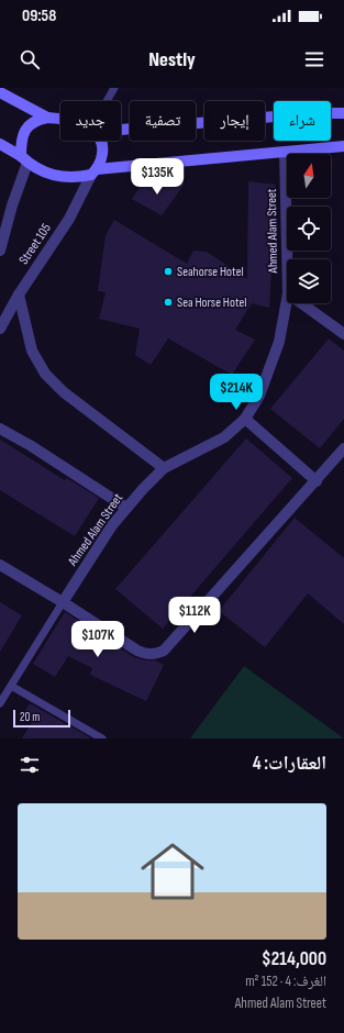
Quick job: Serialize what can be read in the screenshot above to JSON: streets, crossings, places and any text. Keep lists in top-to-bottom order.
{
  "streets": {
    "street": ["Ahmed Alam Street", "Street 105"]
  },
  "places": ["Seahorse Hotel", "Sea Horse Hotel"],
  "scale_bar": "20 m",
  "north": "top",
  "page": {
    "status": "09:58",
    "header": "Nestly",
    "chip": [
      "شراء",
      "إيجار",
      "تصفية",
      "جديد"
    ],
    "price": [
      "$135K",
      "$214K",
      "$112K",
      "$107K"
    ],
    "scale": "20 m",
    "heading": "العقارات: 4",
    "list": [
      {
        "name": "$214,000",
        "note": "الغرف: 4 · 152 m² · Ahmed Alam Street"
      }
    ]
  }
}
